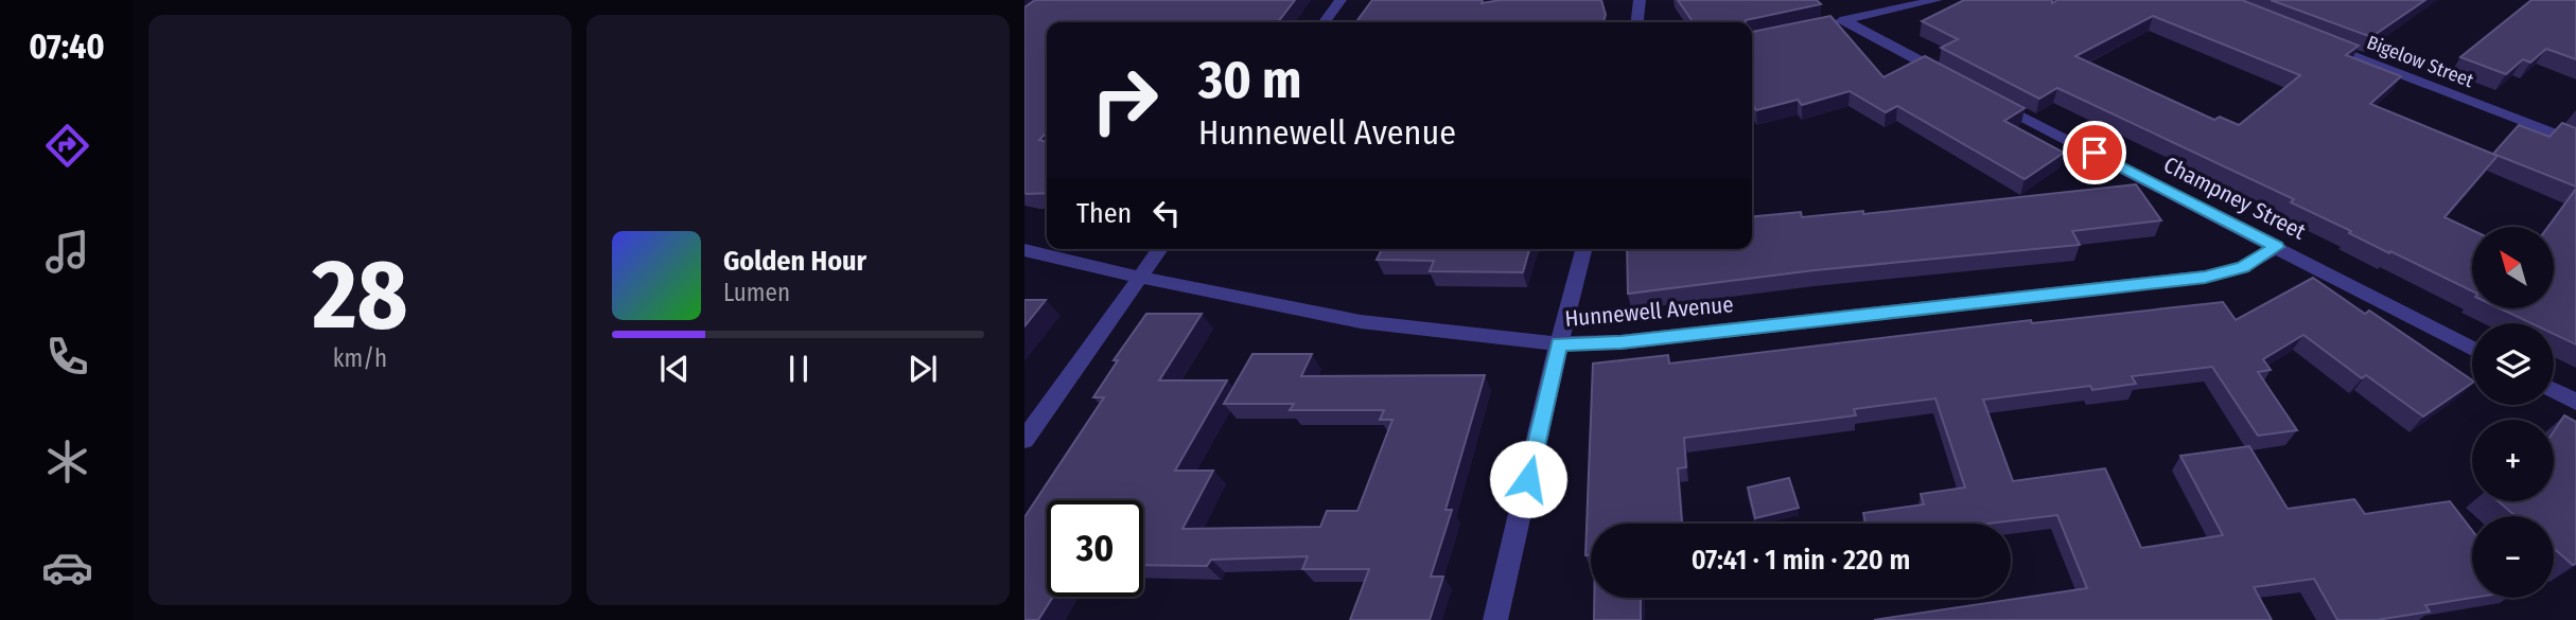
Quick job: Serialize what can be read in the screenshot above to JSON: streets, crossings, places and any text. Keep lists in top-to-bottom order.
{
  "streets": {
    "street": ["Bigelow Street", "Champney Street", "Hunnewell Avenue"]
  },
  "crossings": [
    ["Champney Street", "Hunnewell Avenue"]
  ],
  "north": "top left",
  "page": {
    "tabs": "07:40",
    "tile": ["28", "km/h"],
    "turn": ["30 m", "Hunnewell Avenue"],
    "then": "Then",
    "map_buttons": ["+", "−"],
    "song": ["Golden Hour", "Lumen"],
    "limit": "30",
    "trip": "07:41 · 1 min · 220 m"
  }
}
